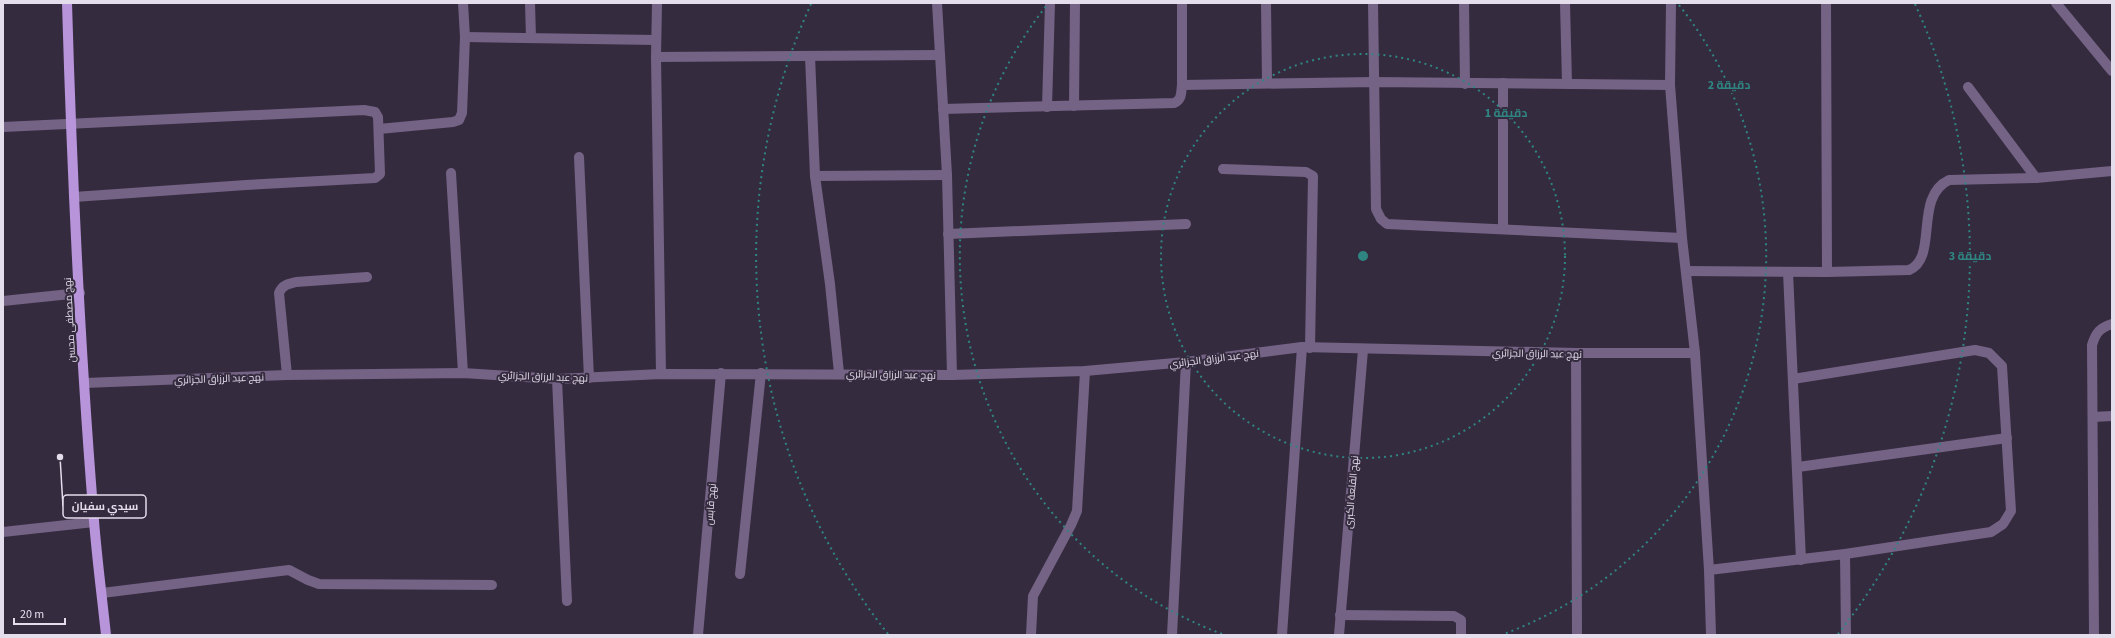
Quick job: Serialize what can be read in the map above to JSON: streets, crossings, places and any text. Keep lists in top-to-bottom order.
{
  "streets": {
    "main road": ["نهج مصطفى محسن"],
    "street": ["نهج عبد الرزاق الجزائري", "نهج القلعة الكبرى", "نهج قابس"]
  },
  "crossings": [
    ["نهج مصطفى محسن", "نهج عبد الرزاق الجزائري"],
    ["نهج عبد الرزاق الجزائري", "نهج القلعة الكبرى"],
    ["نهج عبد الرزاق الجزائري", "نهج قابس"]
  ],
  "places": ["سيدي سفيان"],
  "scale_bar": "20 m",
  "rings": ["2 دقيقة", "1 دقيقة", "3 دقيقة"]
}
